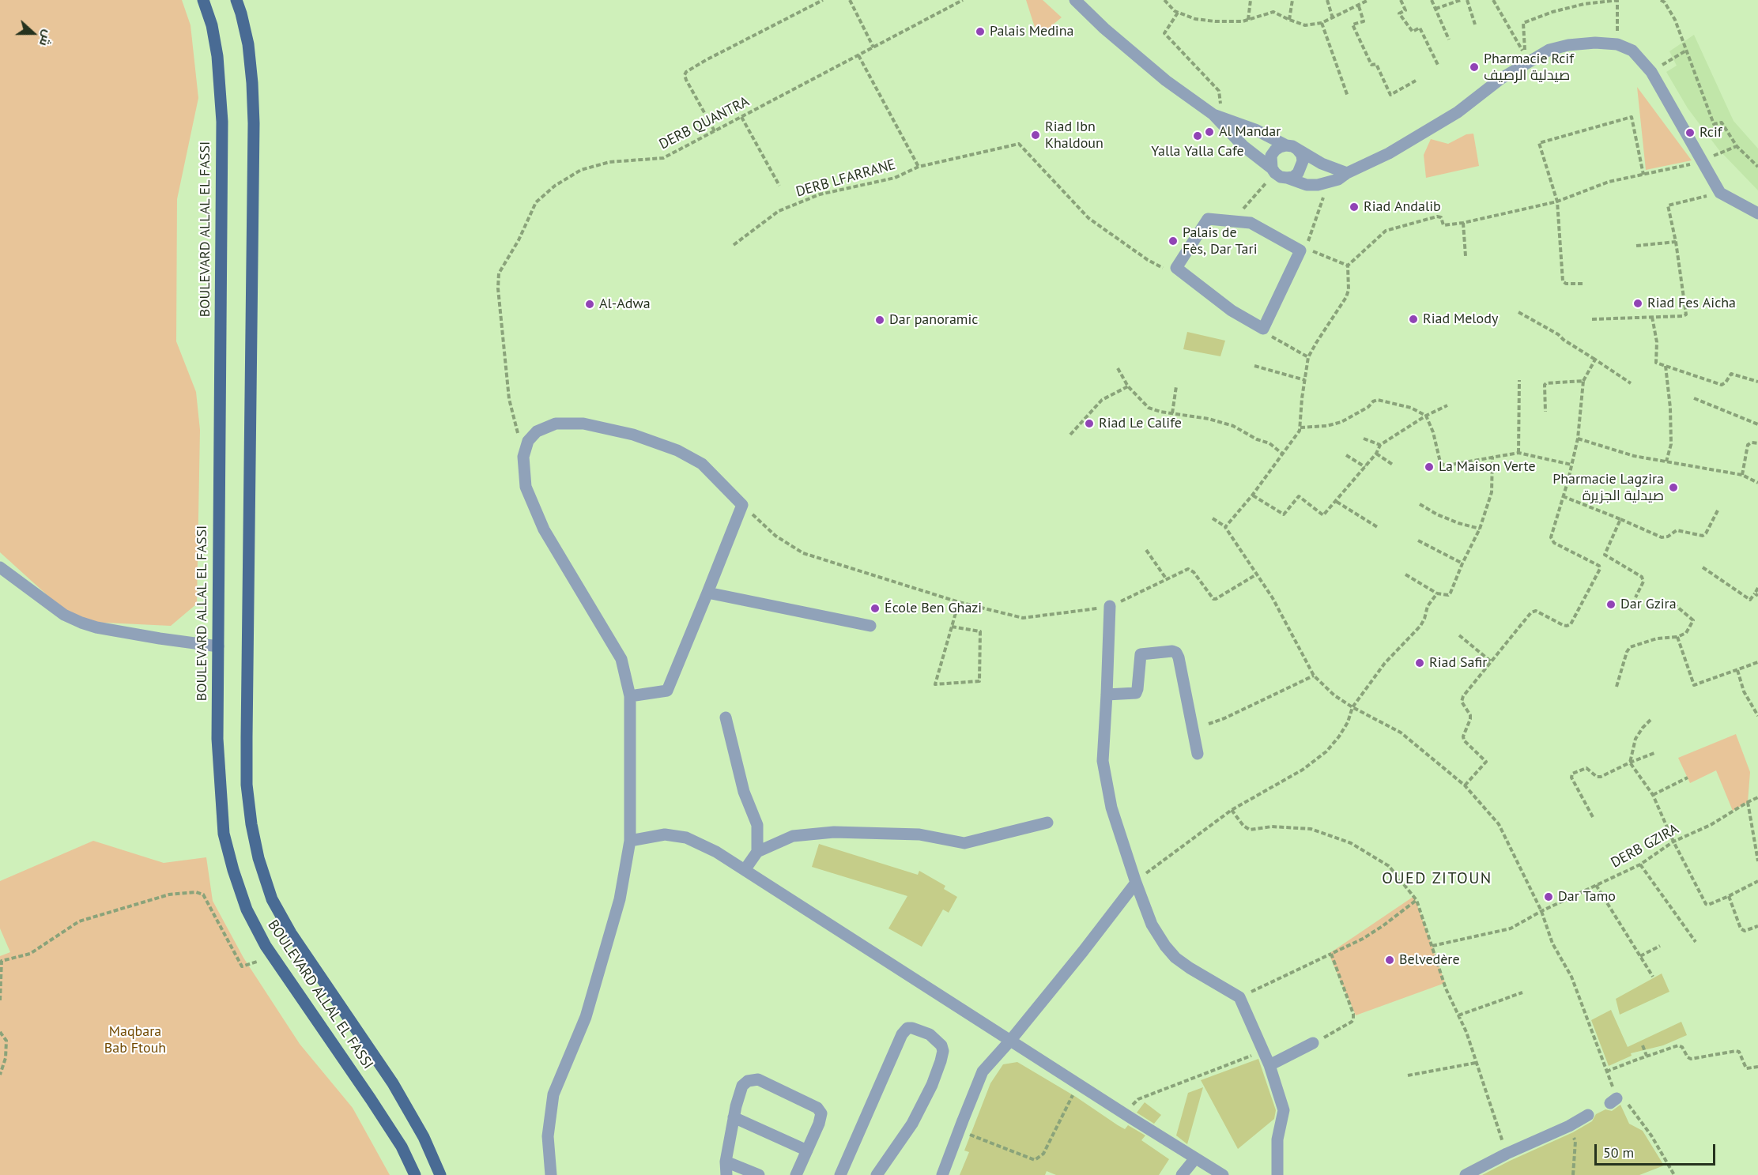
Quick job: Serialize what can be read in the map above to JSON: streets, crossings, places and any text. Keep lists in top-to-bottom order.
{
  "streets": {
    "main road": ["BOULEVARD ALLAL EL FASSI"],
    "path": ["DERB QUANTRA", "DERB LFARRANE", "DERB GZIRA"]
  },
  "districts": ["OUED ZITOUN"],
  "parks": ["Maqbara Bab Ftouh"],
  "places": [
    "Palais Medina",
    "Pharmacie Rcif صيدلية الرصيف",
    "Al Mandar",
    "Rcif",
    "Riad Ibn Khaldoun",
    "Yalla Yalla Cafe",
    "Riad Andalib",
    "Palais de Fès, Dar Tari",
    "Riad Fes Aicha",
    "Al-Adwa",
    "Riad Melody",
    "Dar panoramic",
    "Riad Le Calife",
    "La Maison Verte",
    "Pharmacie Lagzira صيدلية الجزيرة",
    "Dar Gzira",
    "École Ben Ghazi",
    "Riad Safir",
    "Dar Tamo",
    "Belvedère"
  ],
  "scale_bar": "50 m",
  "north": "right"
}
